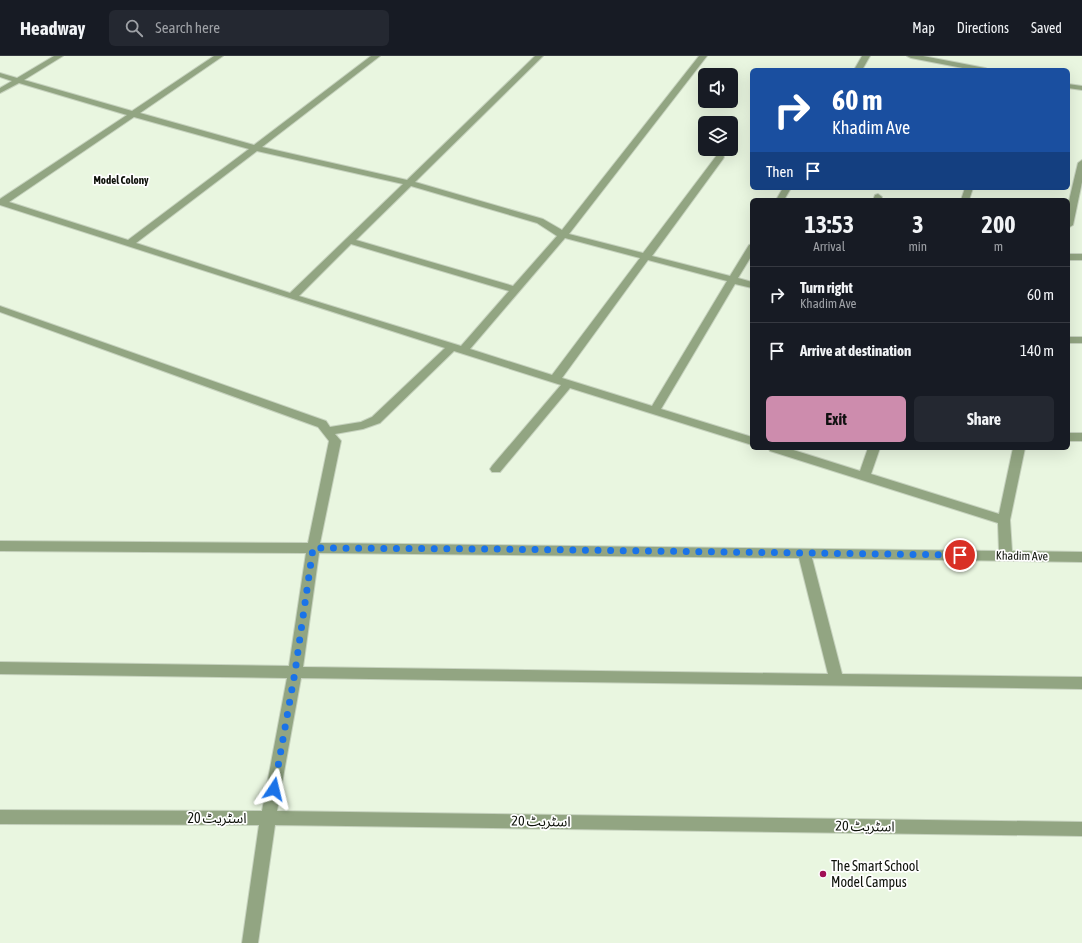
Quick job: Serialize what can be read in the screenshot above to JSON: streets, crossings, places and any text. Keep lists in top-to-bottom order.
{
  "streets": {
    "street": ["Khadim Ave", "اسٹریٹ 20"]
  },
  "districts": ["Model Colony"],
  "places": ["The Smart School Model Campus"],
  "page": {
    "header": "Headway",
    "search": "Search here",
    "nav": ["Map", "Directions", "Saved"],
    "turn": ["60 m", "Khadim Ave"],
    "then": "Then",
    "eta": [
      "13:53",
      "Arrival",
      "3",
      "min",
      "200",
      "m"
    ],
    "list": [
      {
        "name": "Turn right",
        "note": "Khadim Ave",
        "value": "60 m"
      },
      {
        "name": "Arrive at destination",
        "value": "140 m"
      }
    ],
    "buttons": ["Exit", "Share"]
  }
}
